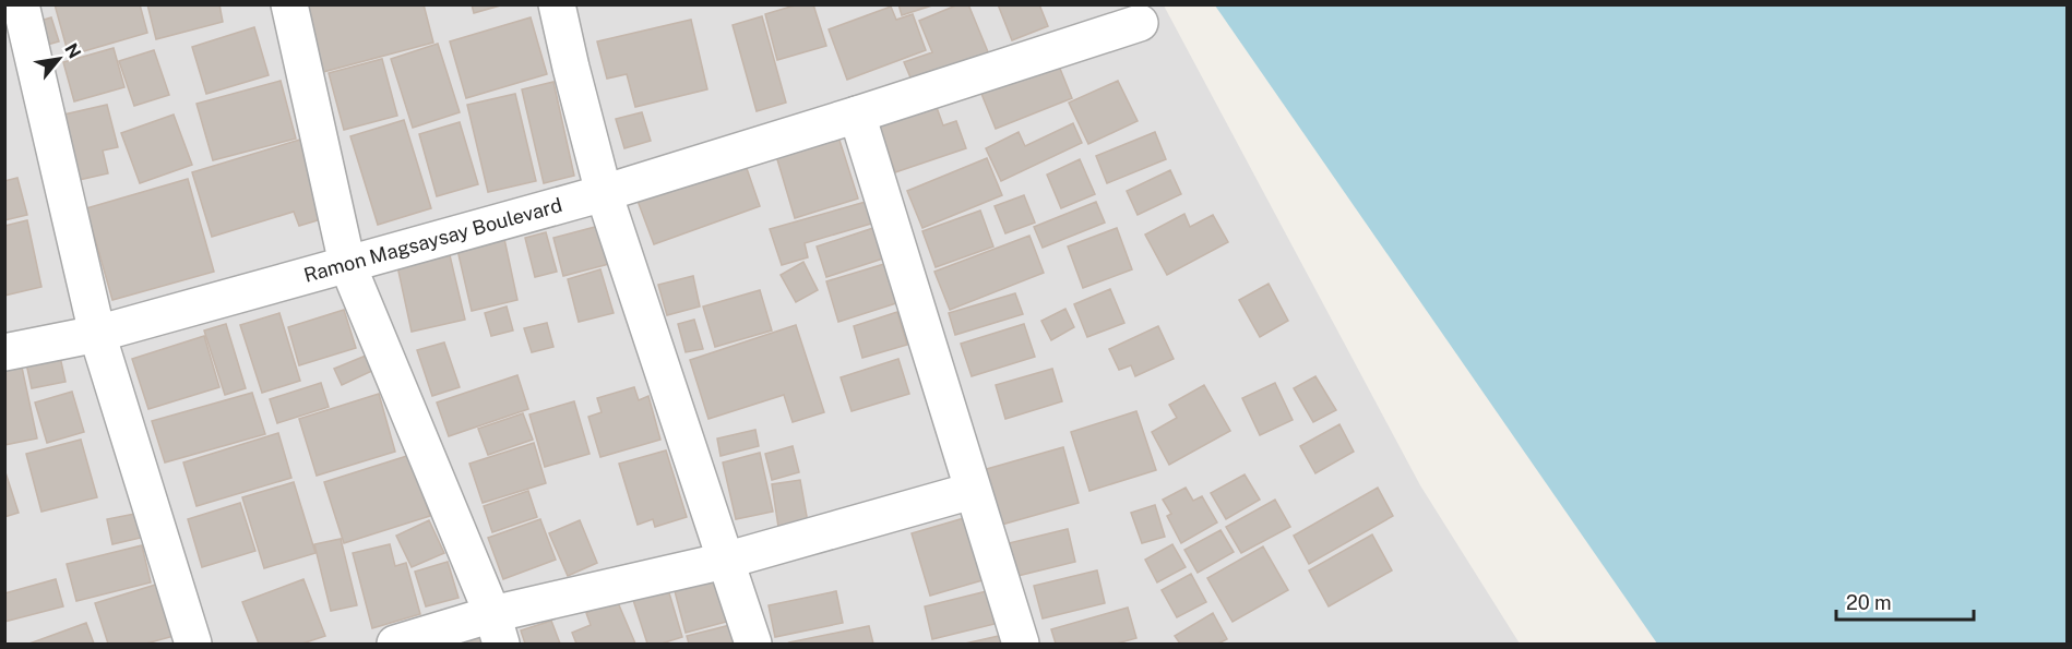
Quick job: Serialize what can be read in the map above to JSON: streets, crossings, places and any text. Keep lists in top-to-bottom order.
{
  "streets": {
    "street": ["Ramon Magsaysay Boulevard"]
  },
  "scale_bar": "20 m",
  "north": "top right"
}
